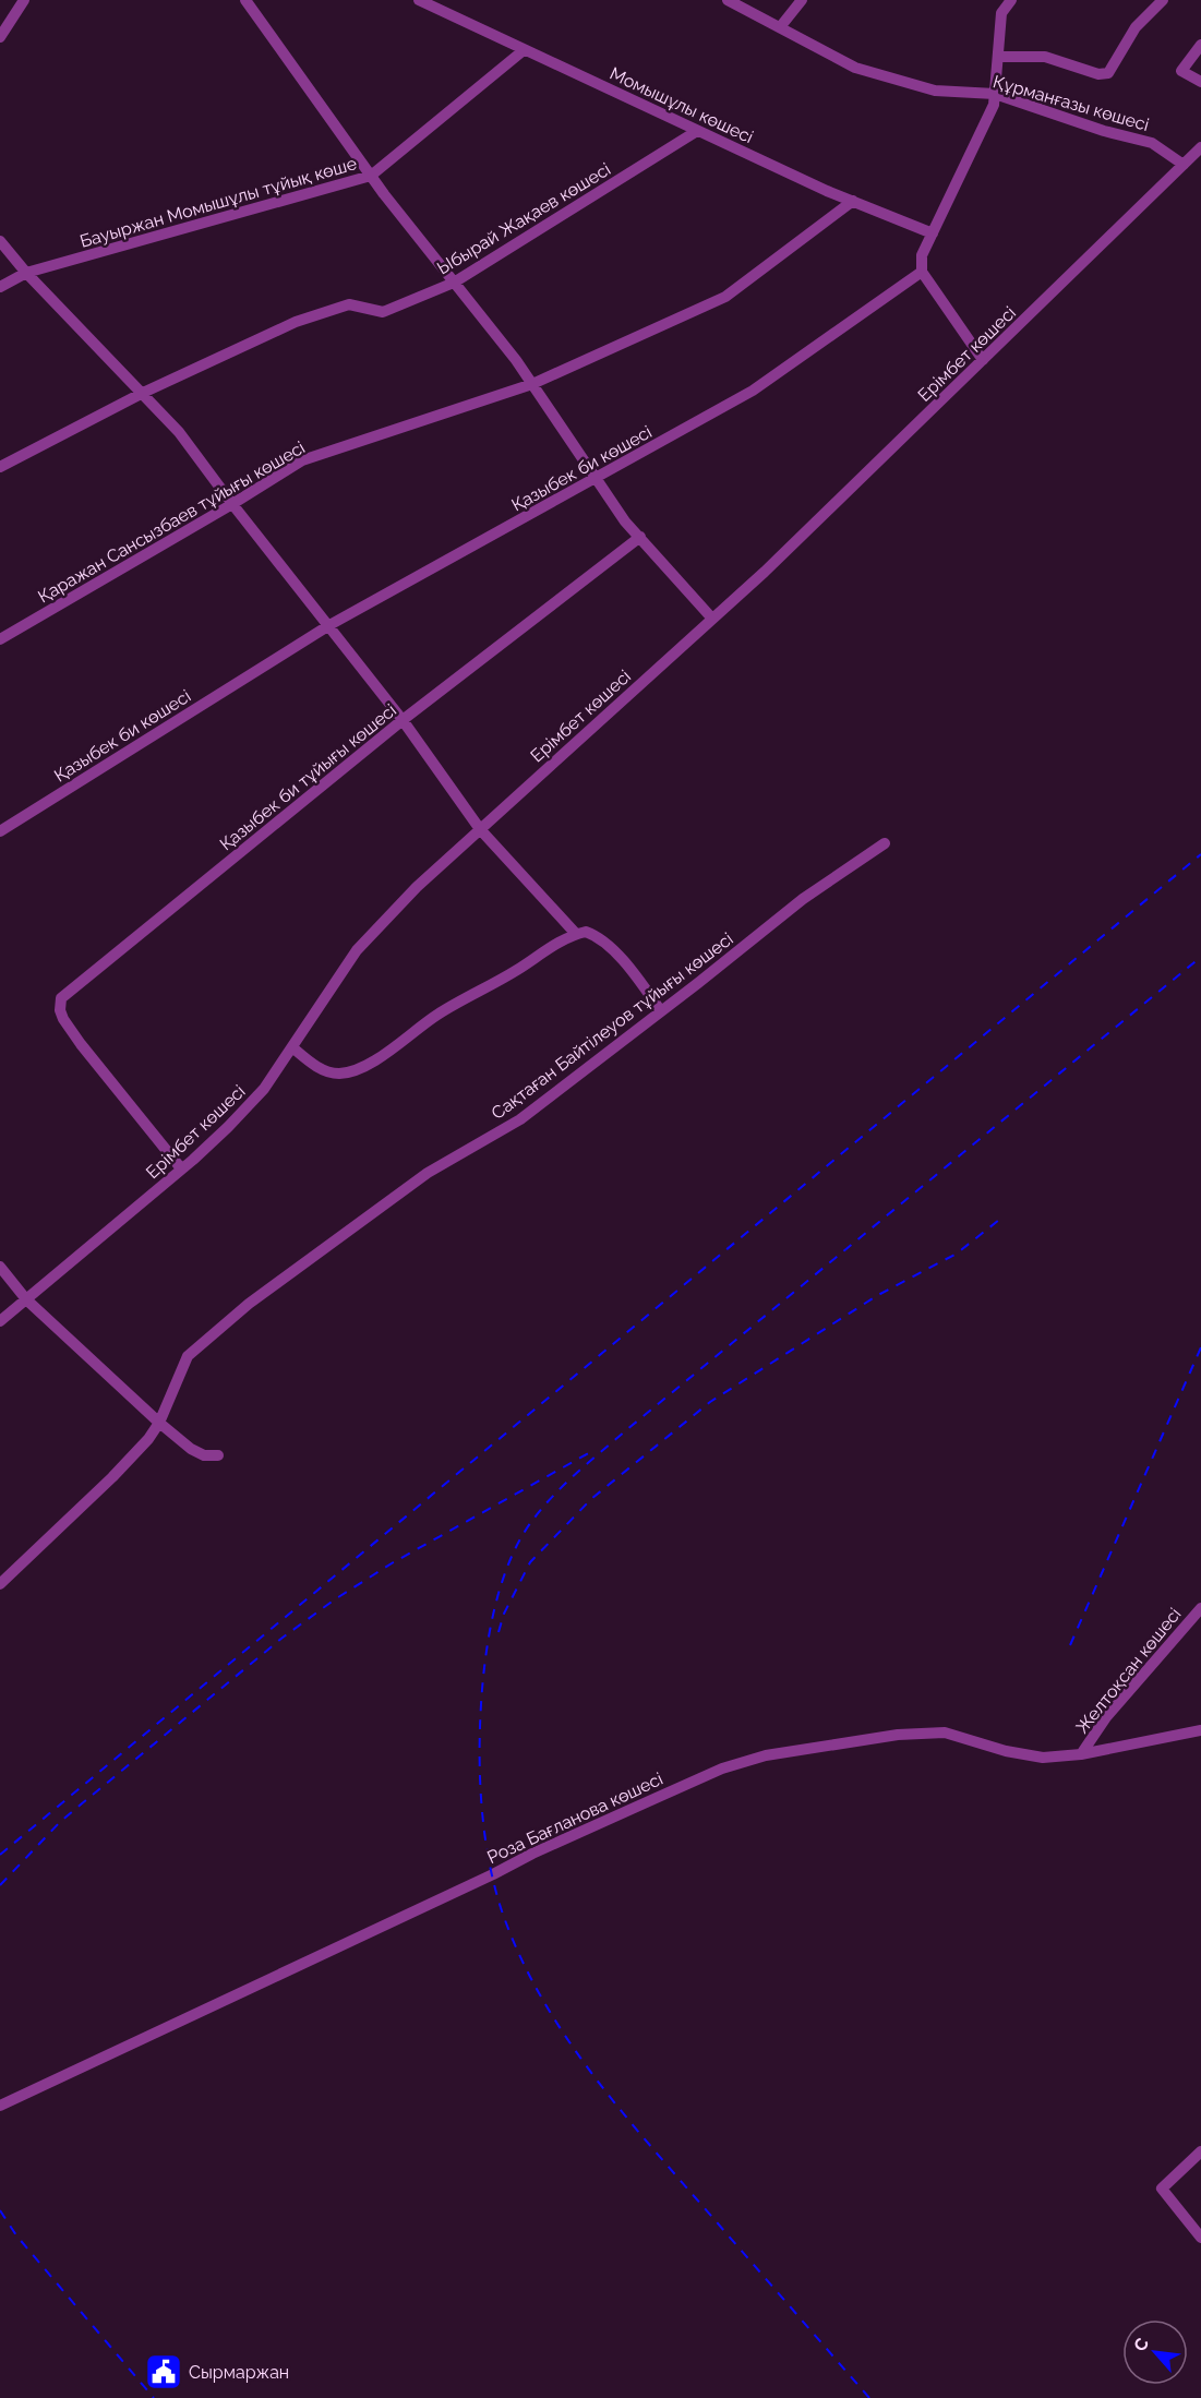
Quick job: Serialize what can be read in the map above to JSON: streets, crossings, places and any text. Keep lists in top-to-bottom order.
{
  "streets": {
    "street": [
      "Құрманғазы көшесі",
      "Момышұлы көшесі",
      "Бауыржан Момышұлы тұйық көше",
      "Ыбырай Жақаев көшесі",
      "Ерімбет көшесі",
      "Қазыбек би көшесі",
      "Қаражан Сансызбаев тұйығы көшесі",
      "Қазыбек би тұйығы көшесі",
      "Сақтаған Байтілеуов тұйығы көшесі",
      "Желтоқсан көшесі",
      "Роза Бағланова көшесі"
    ]
  },
  "crossings": [
    ["Құрманғазы көшесі", "Ерімбет көшесі"],
    ["Момышұлы көшесі", "Бауыржан Момышұлы тұйық көше"],
    ["Момышұлы көшесі", "Ыбырай Жақаев көшесі"],
    ["Момышұлы көшесі", "Қаражан Сансызбаев тұйығы көшесі"],
    ["Ерімбет көшесі", "Қазыбек би тұйығы көшесі"],
    ["Желтоқсан көшесі", "Роза Бағланова көшесі"]
  ],
  "places": {
    "public building": ["Сырмаржан"]
  },
  "north": "top left"
}
